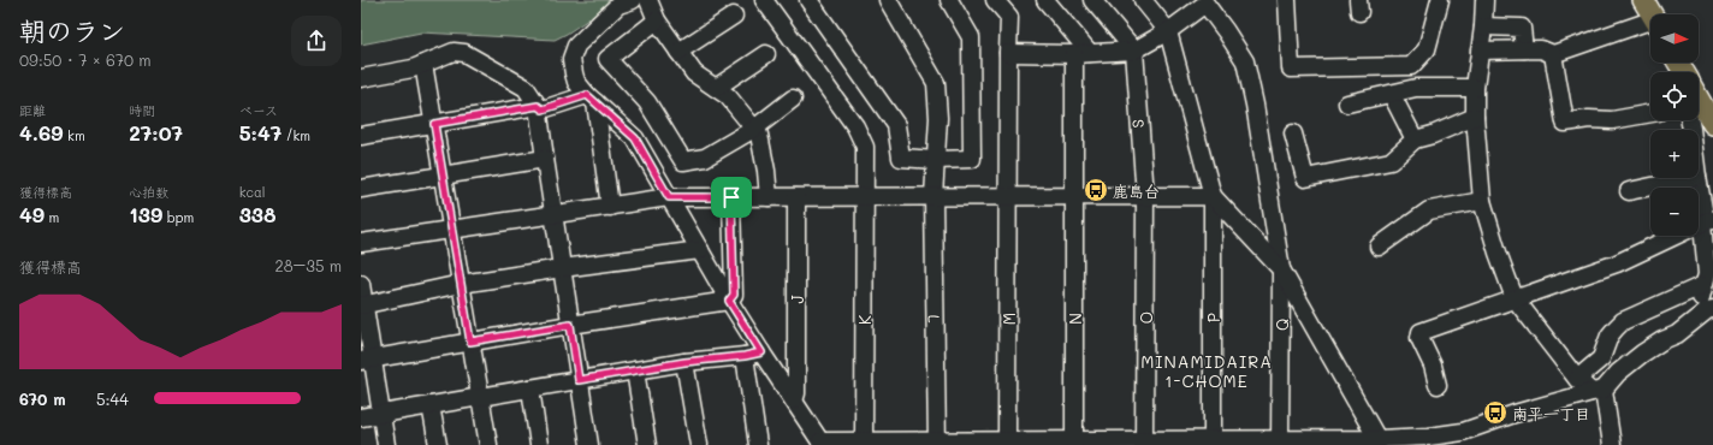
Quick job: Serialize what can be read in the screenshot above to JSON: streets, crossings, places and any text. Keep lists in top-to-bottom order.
{
  "streets": {
    "street": [
      "S",
      "J",
      "O",
      "P",
      "L",
      "M",
      "N",
      "K",
      "Q"
    ]
  },
  "crossings": [
    ["S", "O"]
  ],
  "districts": ["MINAMIDAIRA 1-CHOME"],
  "places": {
    "bus stop": ["鹿島台", "南平一丁目"]
  },
  "north": "right",
  "page": {
    "heading": ["朝のラン", "09:50 · 7 × 670 m"],
    "map_buttons": ["+", "−"],
    "stats": [
      ["距離", "4.69 km"],
      ["時間", "27:07"],
      ["ペース", "5:47 /km"],
      ["獲得標高", "49 m"],
      ["心拍数", "139 bpm"],
      ["kcal", "338"]
    ],
    "chart": ["獲得標高", "28–35 m"],
    "list": [
      {
        "name": "670 m",
        "note": "5:44"
      }
    ]
  }
}
